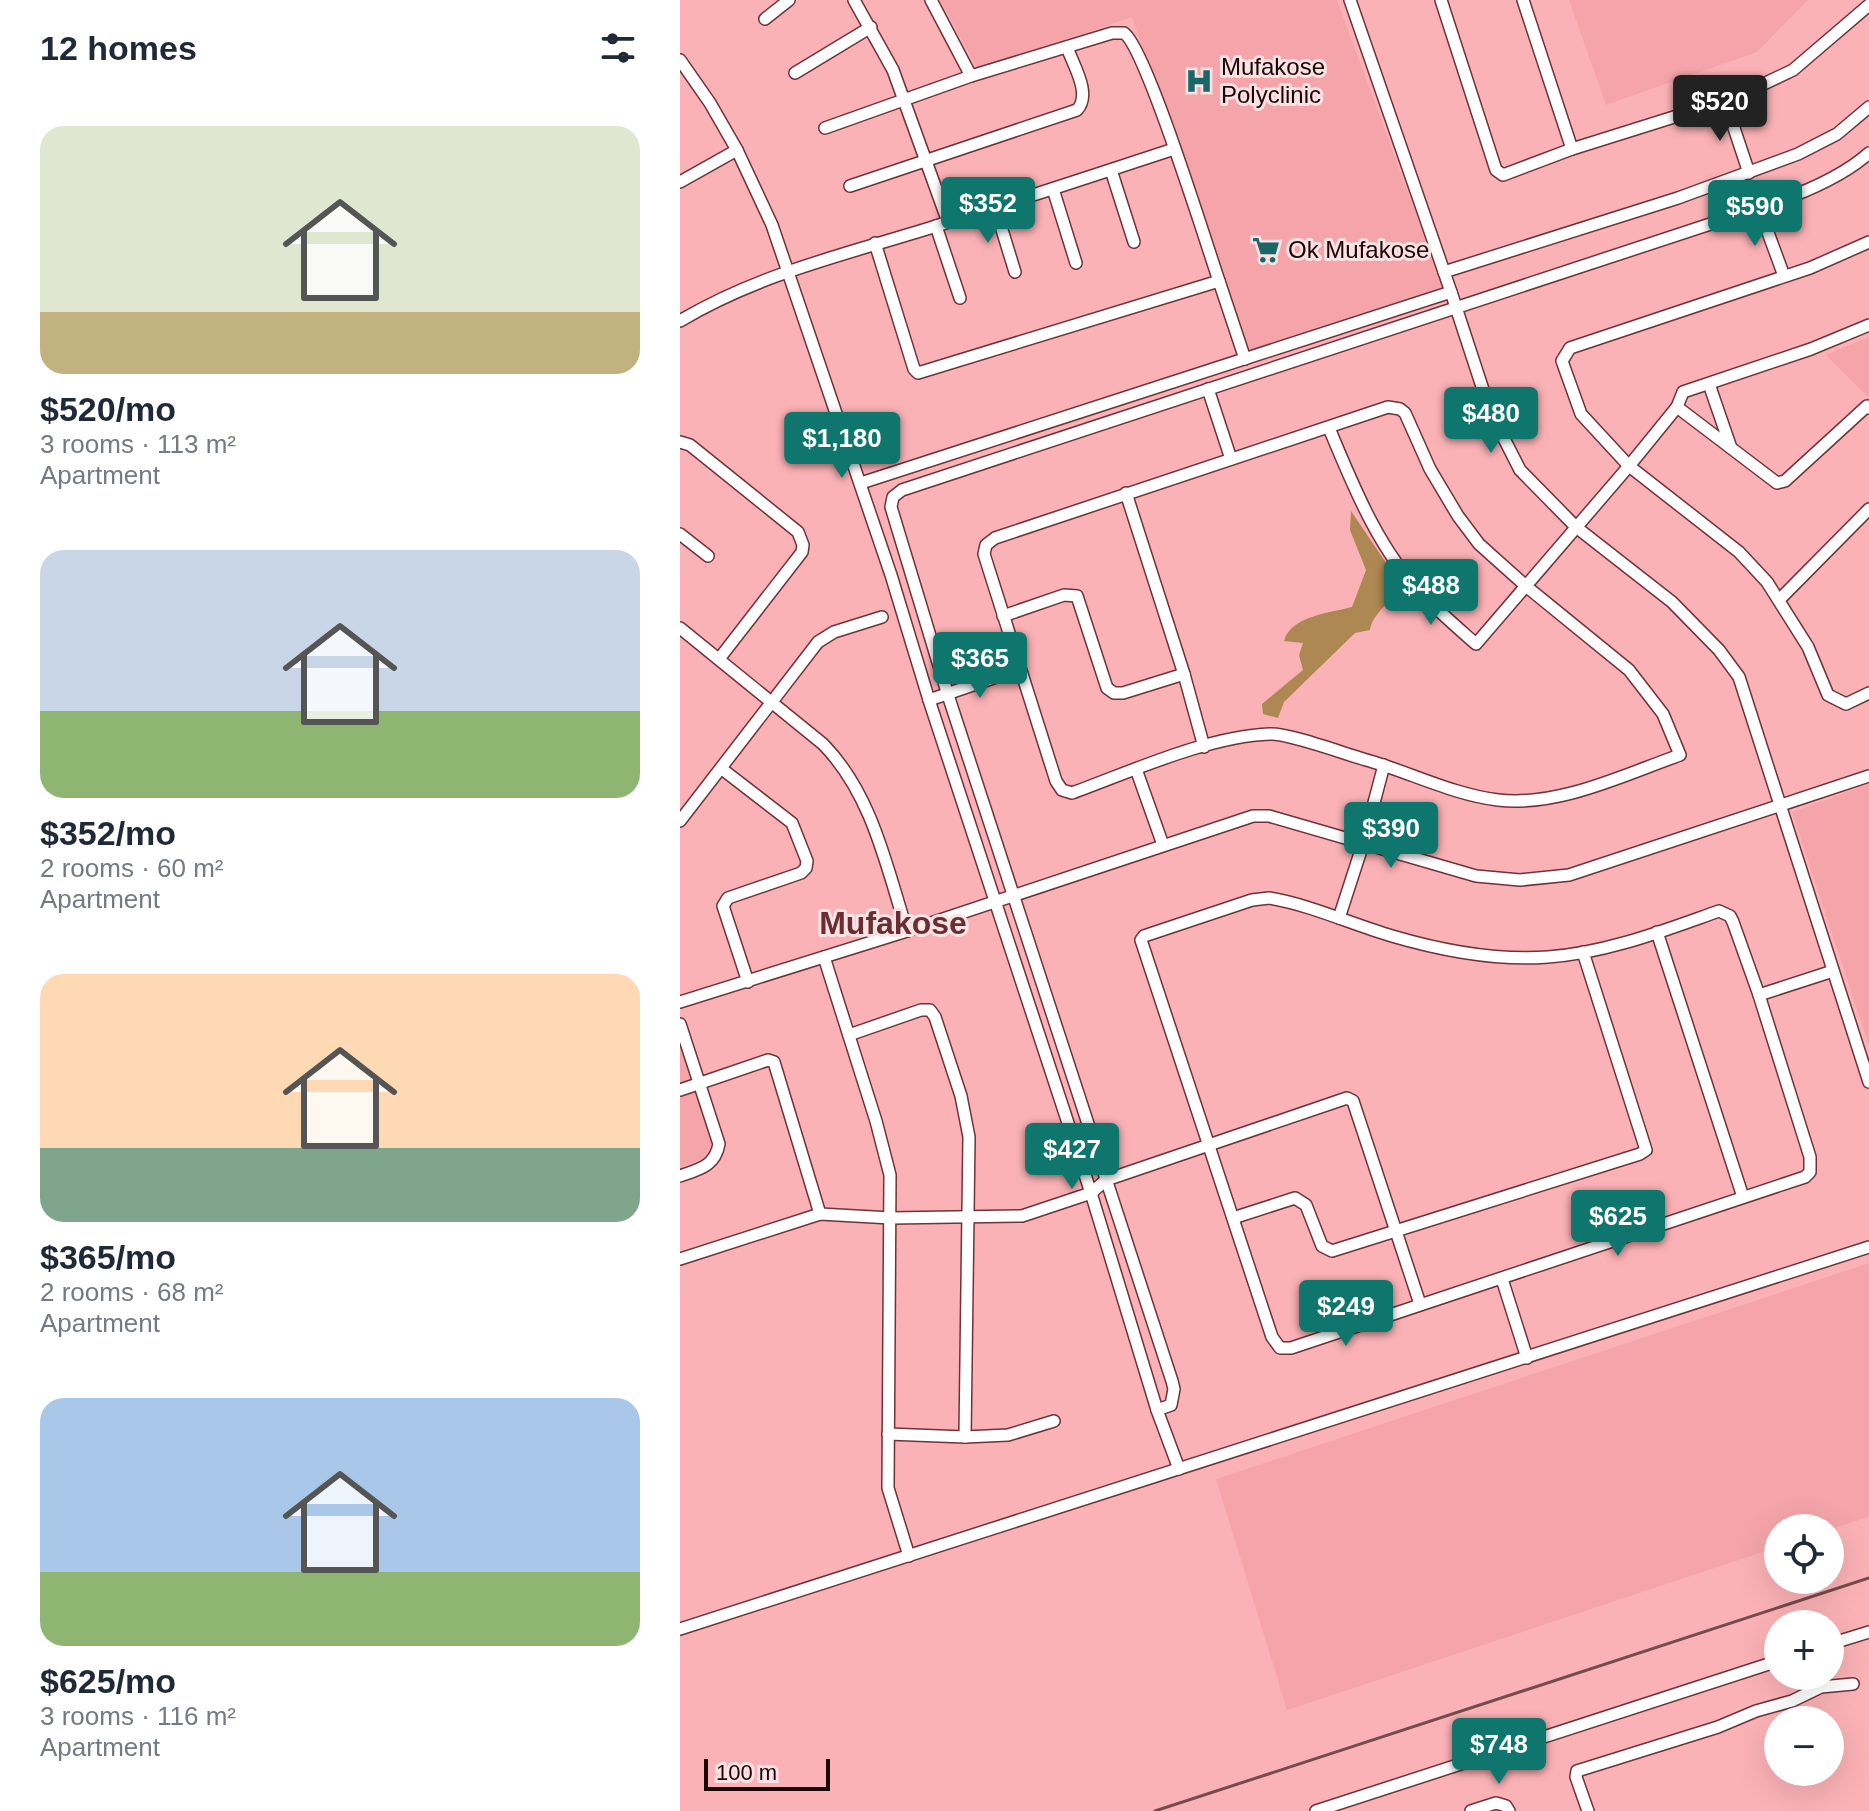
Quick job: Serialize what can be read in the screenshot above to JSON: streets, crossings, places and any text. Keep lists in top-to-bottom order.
{
  "districts": ["Mufakose"],
  "places": {
    "hospital": ["Mufakose Polyclinic"],
    "supermarket": ["Ok Mufakose"]
  },
  "scale_bar": "100 m",
  "page": {
    "heading": "12 homes",
    "price": [
      "$520",
      "$352",
      "$590",
      "$480",
      "$1,180",
      "$488",
      "$365",
      "$390",
      "$427",
      "$625",
      "$249",
      "$748"
    ],
    "list": [
      {
        "name": "$520/mo",
        "note": "3 rooms · 113 m² · Apartment"
      },
      {
        "name": "$352/mo",
        "note": "2 rooms · 60 m² · Apartment"
      },
      {
        "name": "$365/mo",
        "note": "2 rooms · 68 m² · Apartment"
      },
      {
        "name": "$625/mo",
        "note": "3 rooms · 116 m² · Apartment"
      }
    ],
    "map_buttons": ["+", "−"],
    "scale": "100 m"
  }
}
